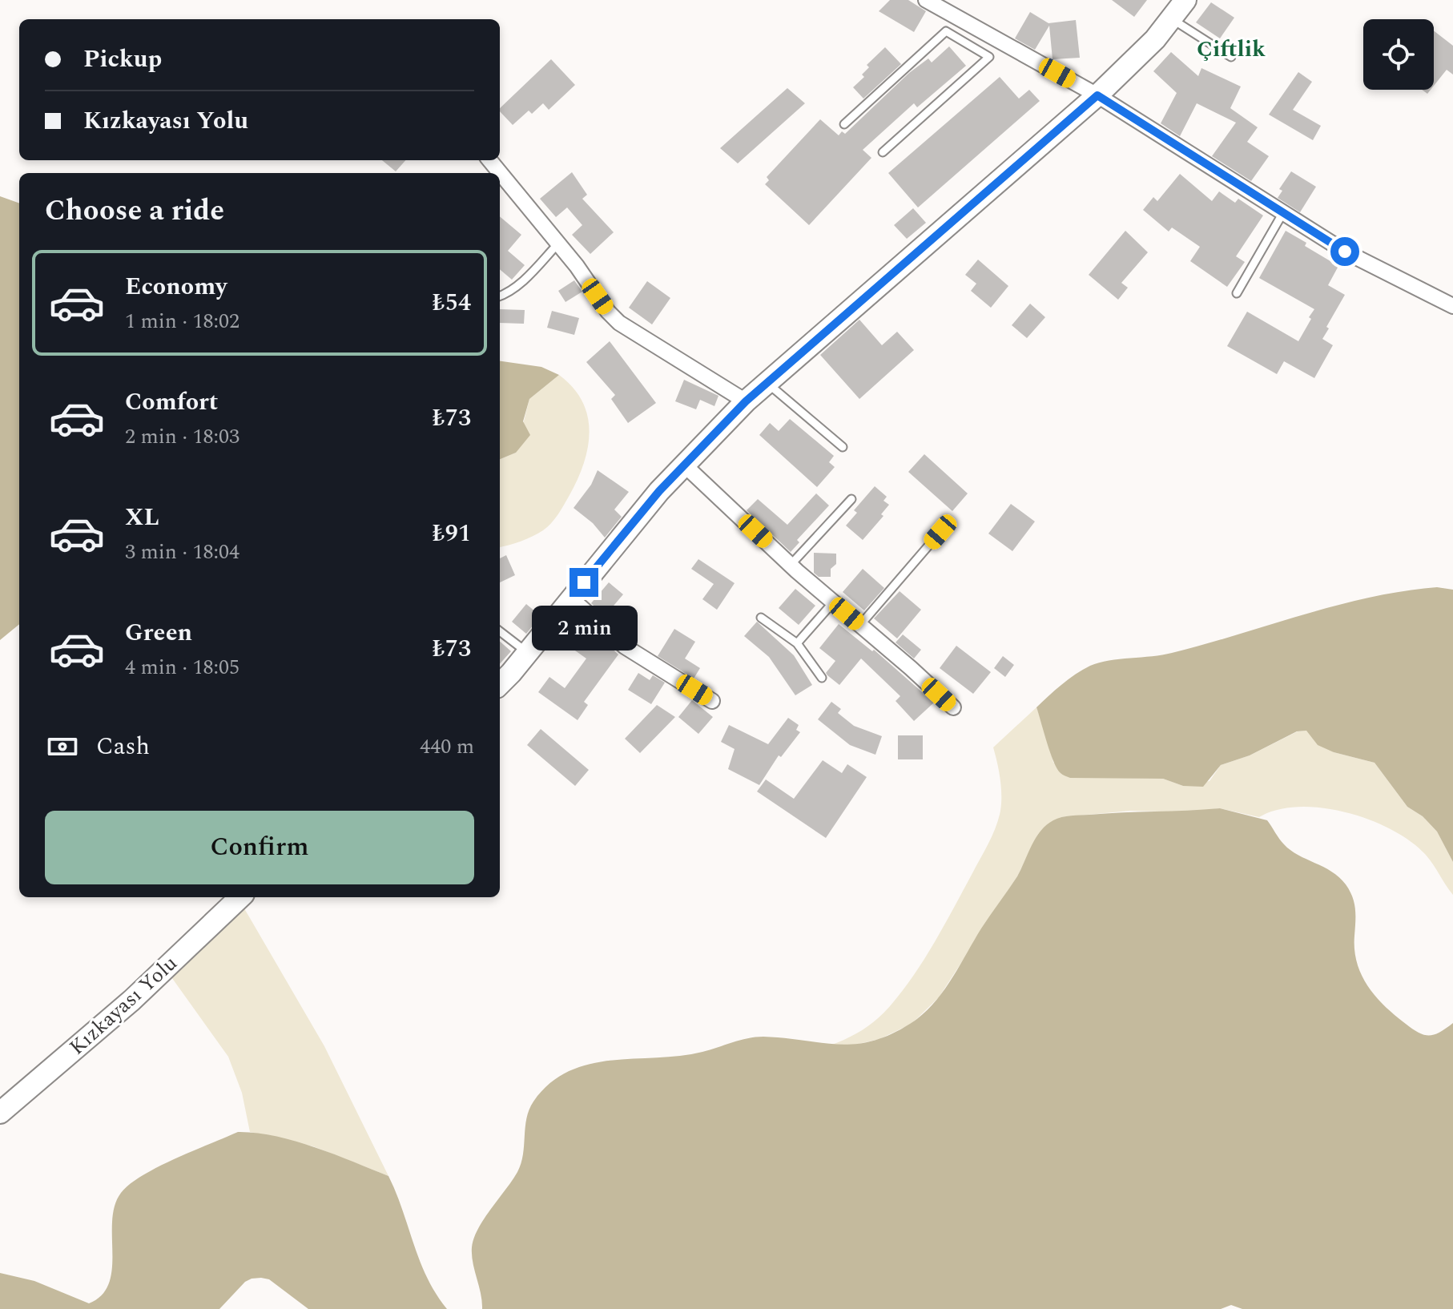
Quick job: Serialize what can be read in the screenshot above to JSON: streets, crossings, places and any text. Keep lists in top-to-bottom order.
{
  "streets": {
    "street": ["Kızkayası Yolu"]
  },
  "districts": ["Çiftlik"],
  "page": {
    "banner": ["Pickup", "Kızkayası Yolu"],
    "heading": "Choose a ride",
    "list": [
      {
        "name": "Economy",
        "note": "1 min · 18:02",
        "value": "₺54"
      },
      {
        "name": "Comfort",
        "note": "2 min · 18:03",
        "value": "₺73"
      },
      {
        "name": "XL",
        "note": "3 min · 18:04",
        "value": "₺91"
      },
      {
        "name": "Green",
        "note": "4 min · 18:05",
        "value": "₺73"
      }
    ],
    "bubble": "2 min",
    "pay": ["Cash", "440 m"],
    "buttons": "Confirm"
  }
}
